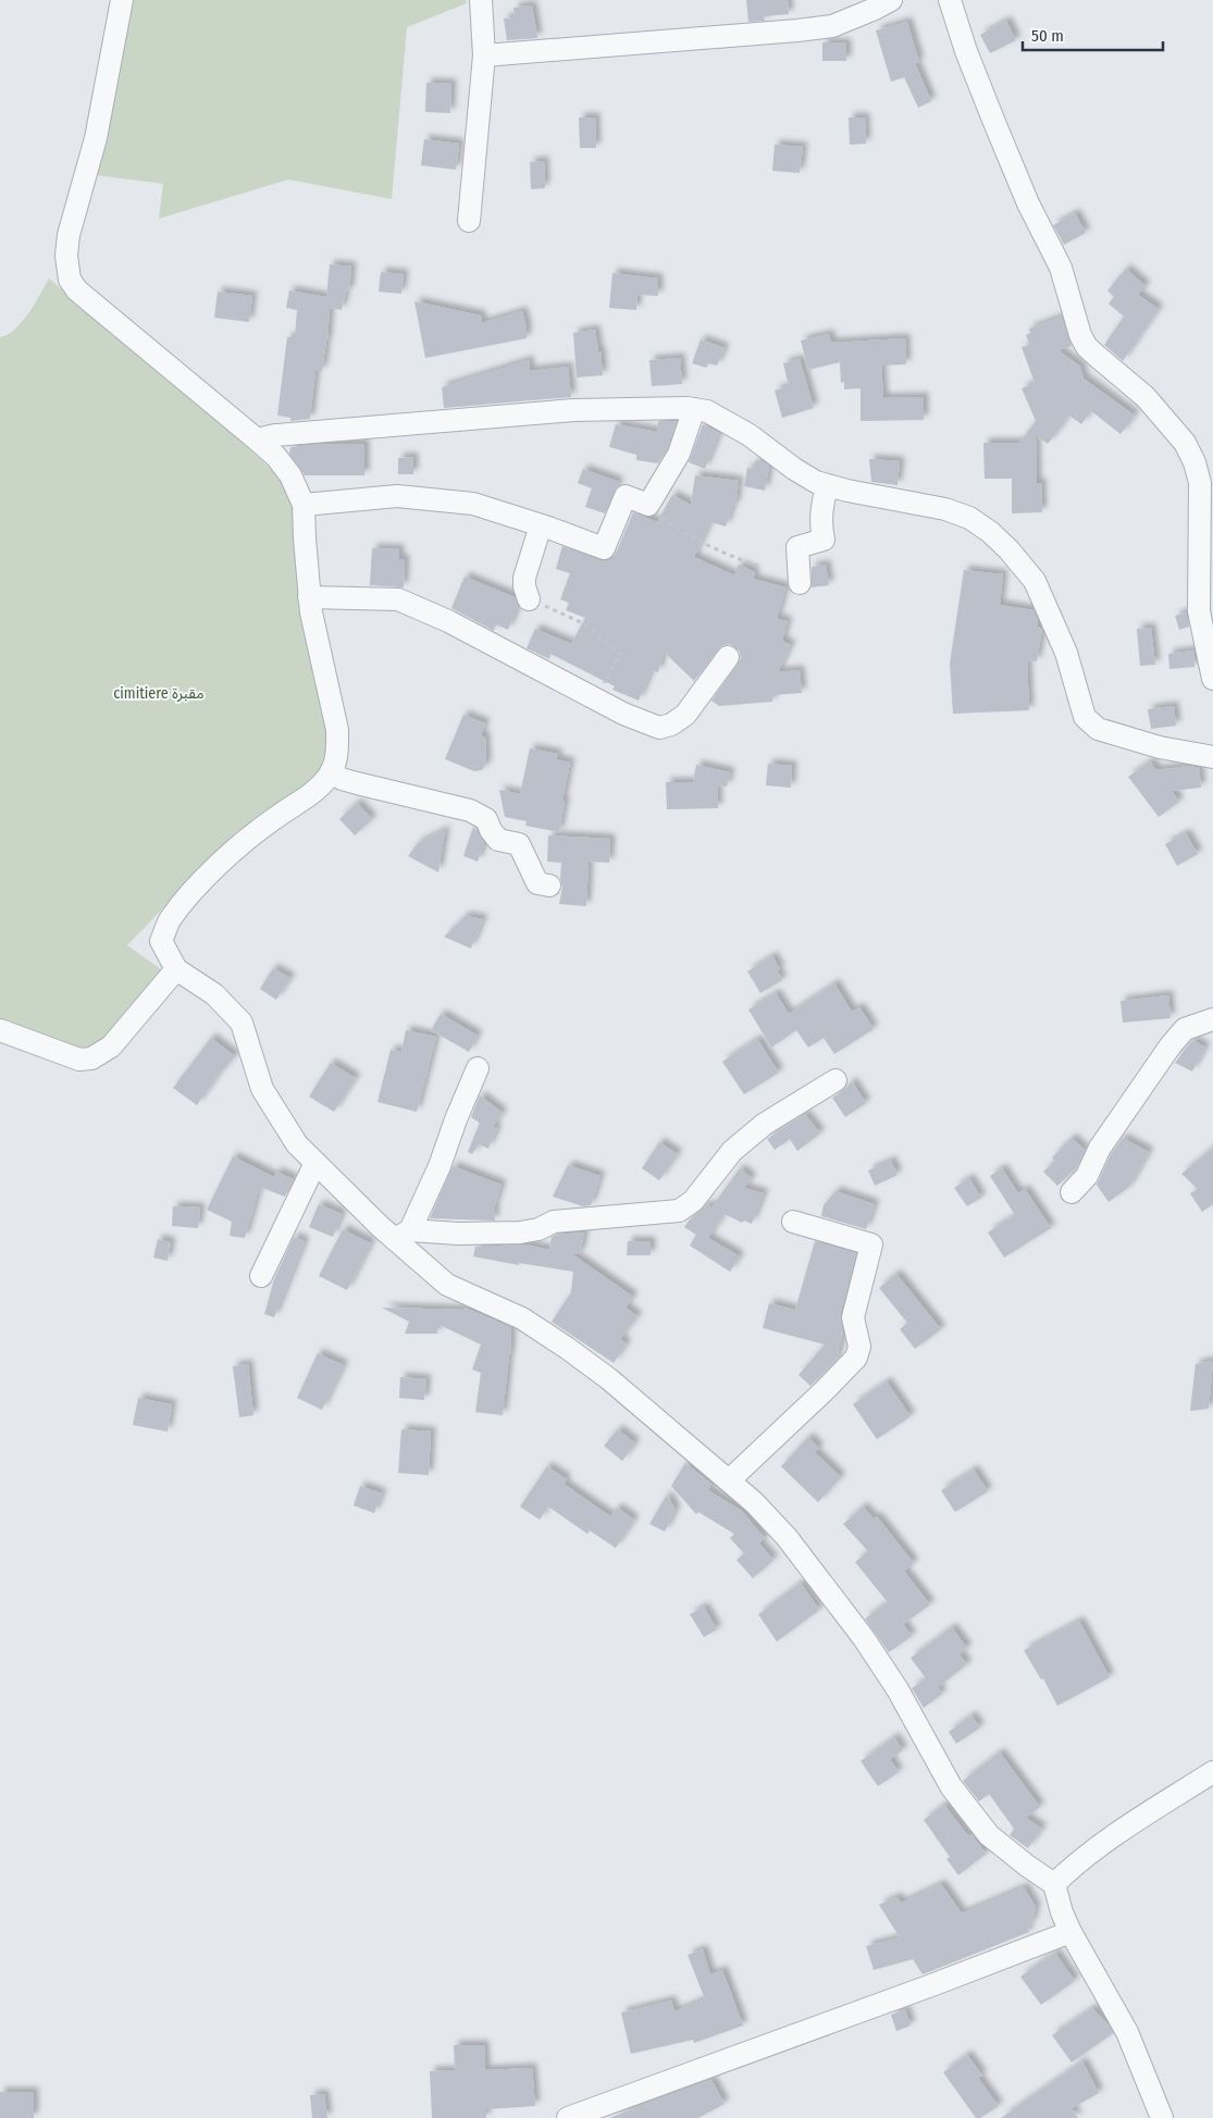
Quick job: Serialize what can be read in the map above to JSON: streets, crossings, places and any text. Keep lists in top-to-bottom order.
{
  "parks": ["cimitiere مقبرة"],
  "scale_bar": "50 m"
}
